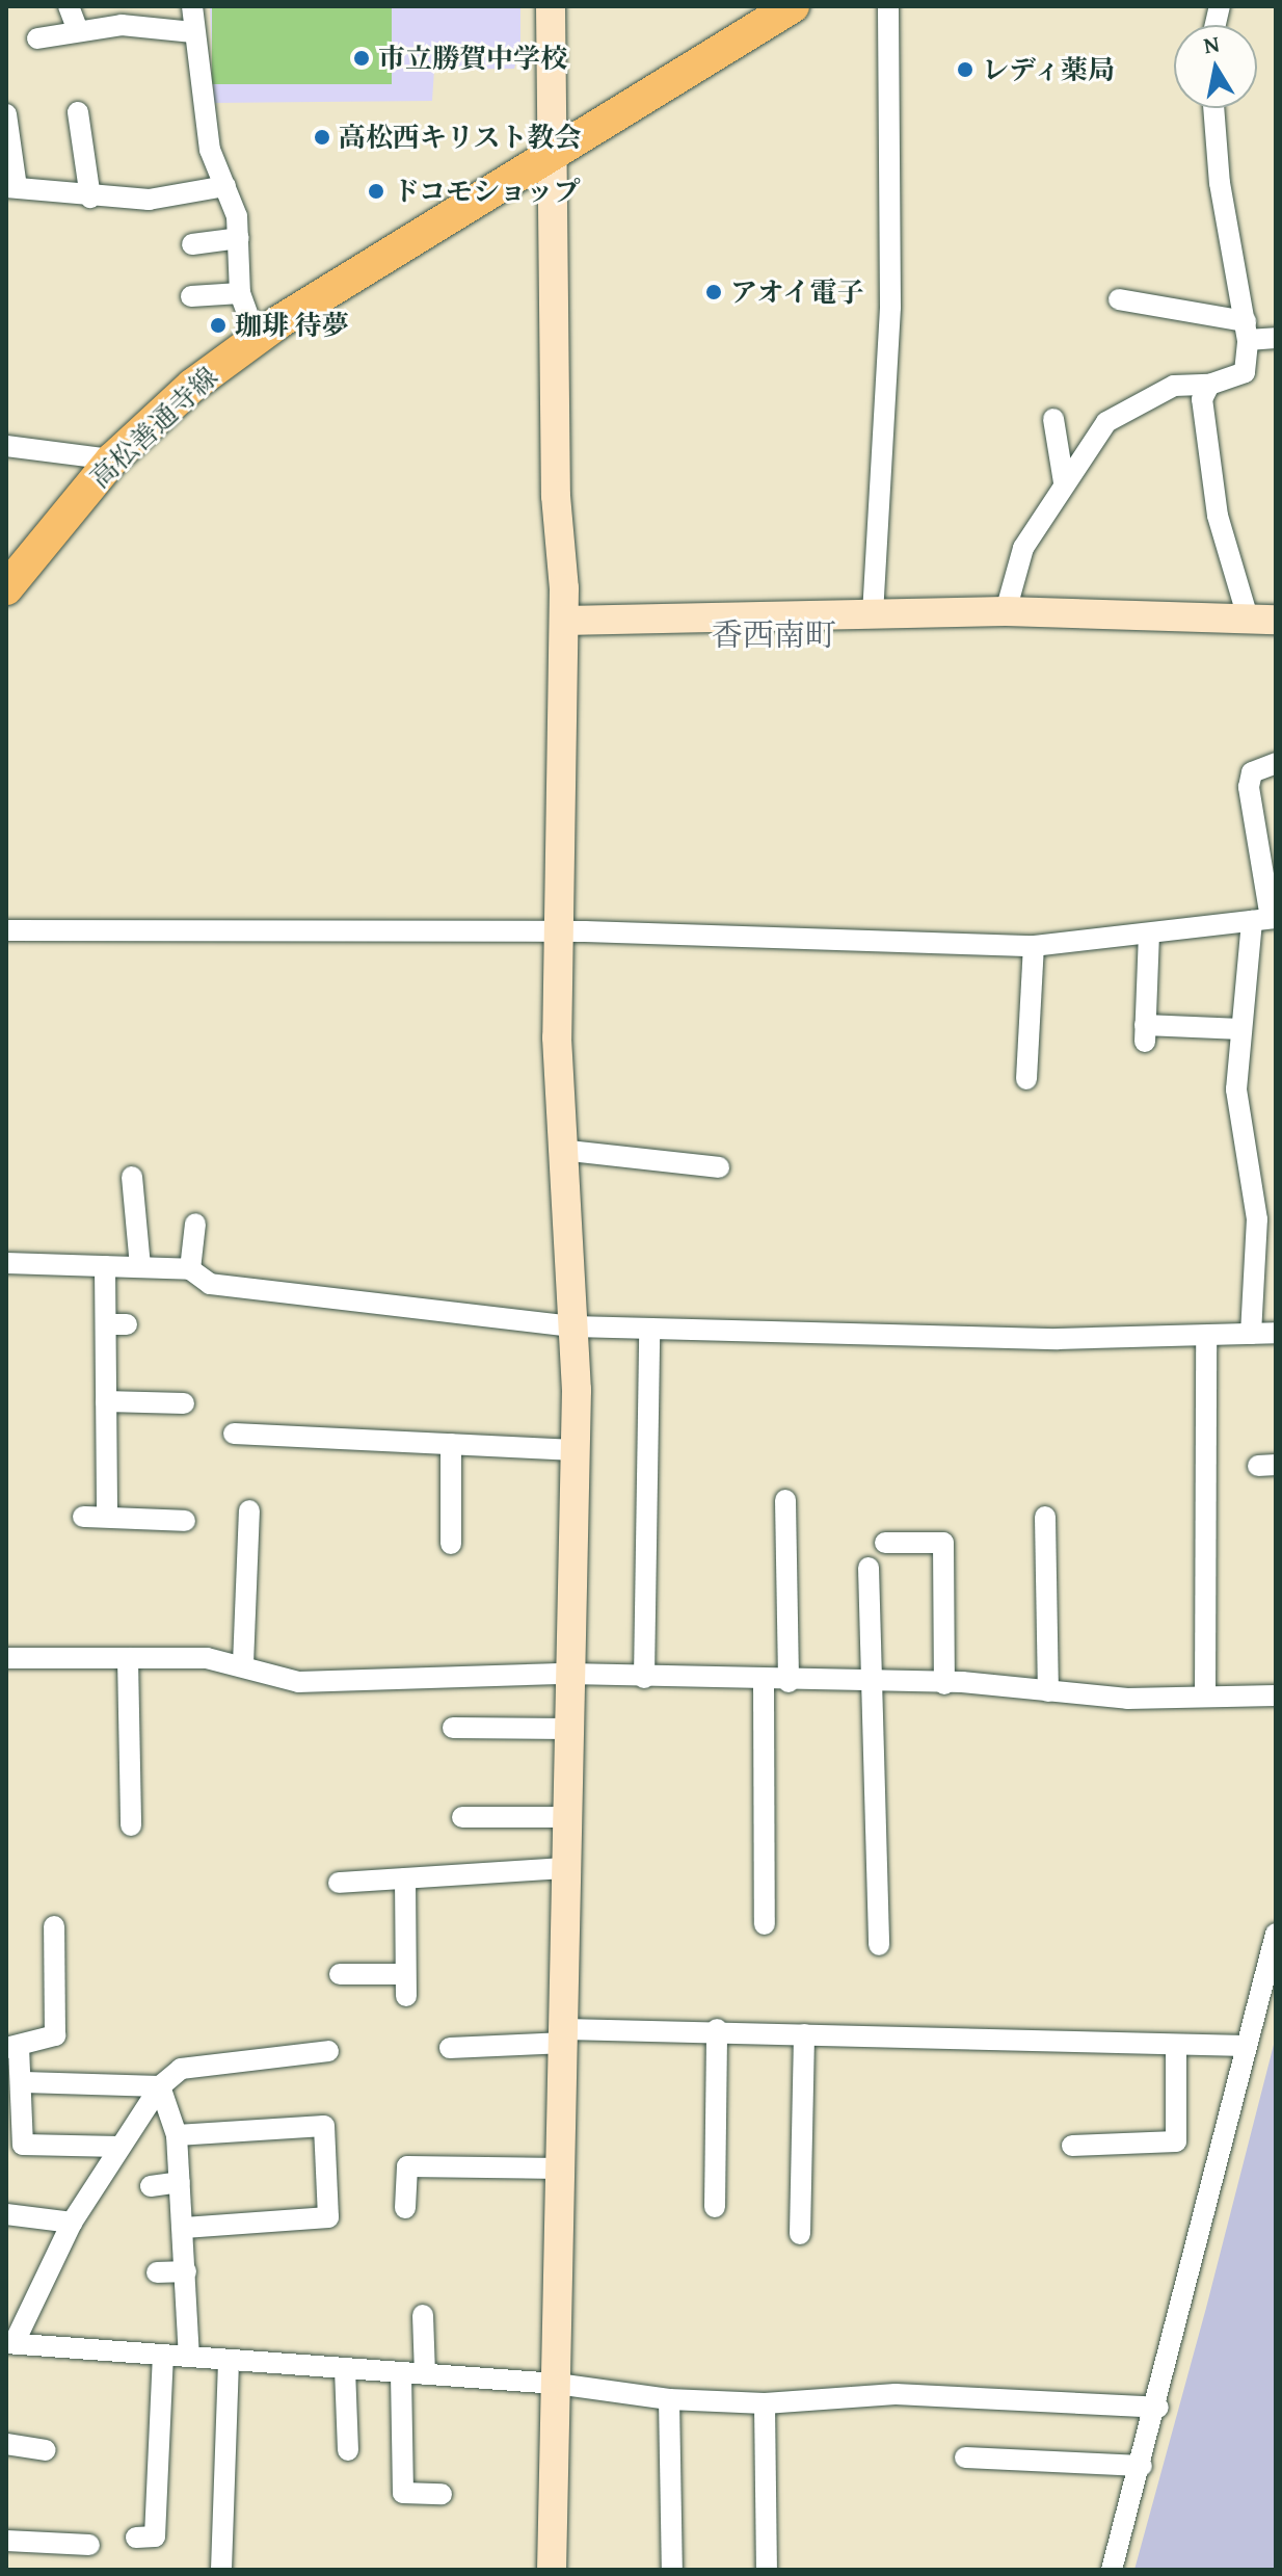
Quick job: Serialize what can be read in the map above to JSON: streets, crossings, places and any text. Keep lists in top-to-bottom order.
{
  "streets": {
    "main road": ["高松善通寺線"]
  },
  "districts": ["香西南町"],
  "places": [
    "市立勝賀中学校",
    "レディ薬局",
    "高松西キリスト教会",
    "ドコモショップ",
    "アオイ電子",
    "珈琲 待夢"
  ],
  "north": "top"
}
